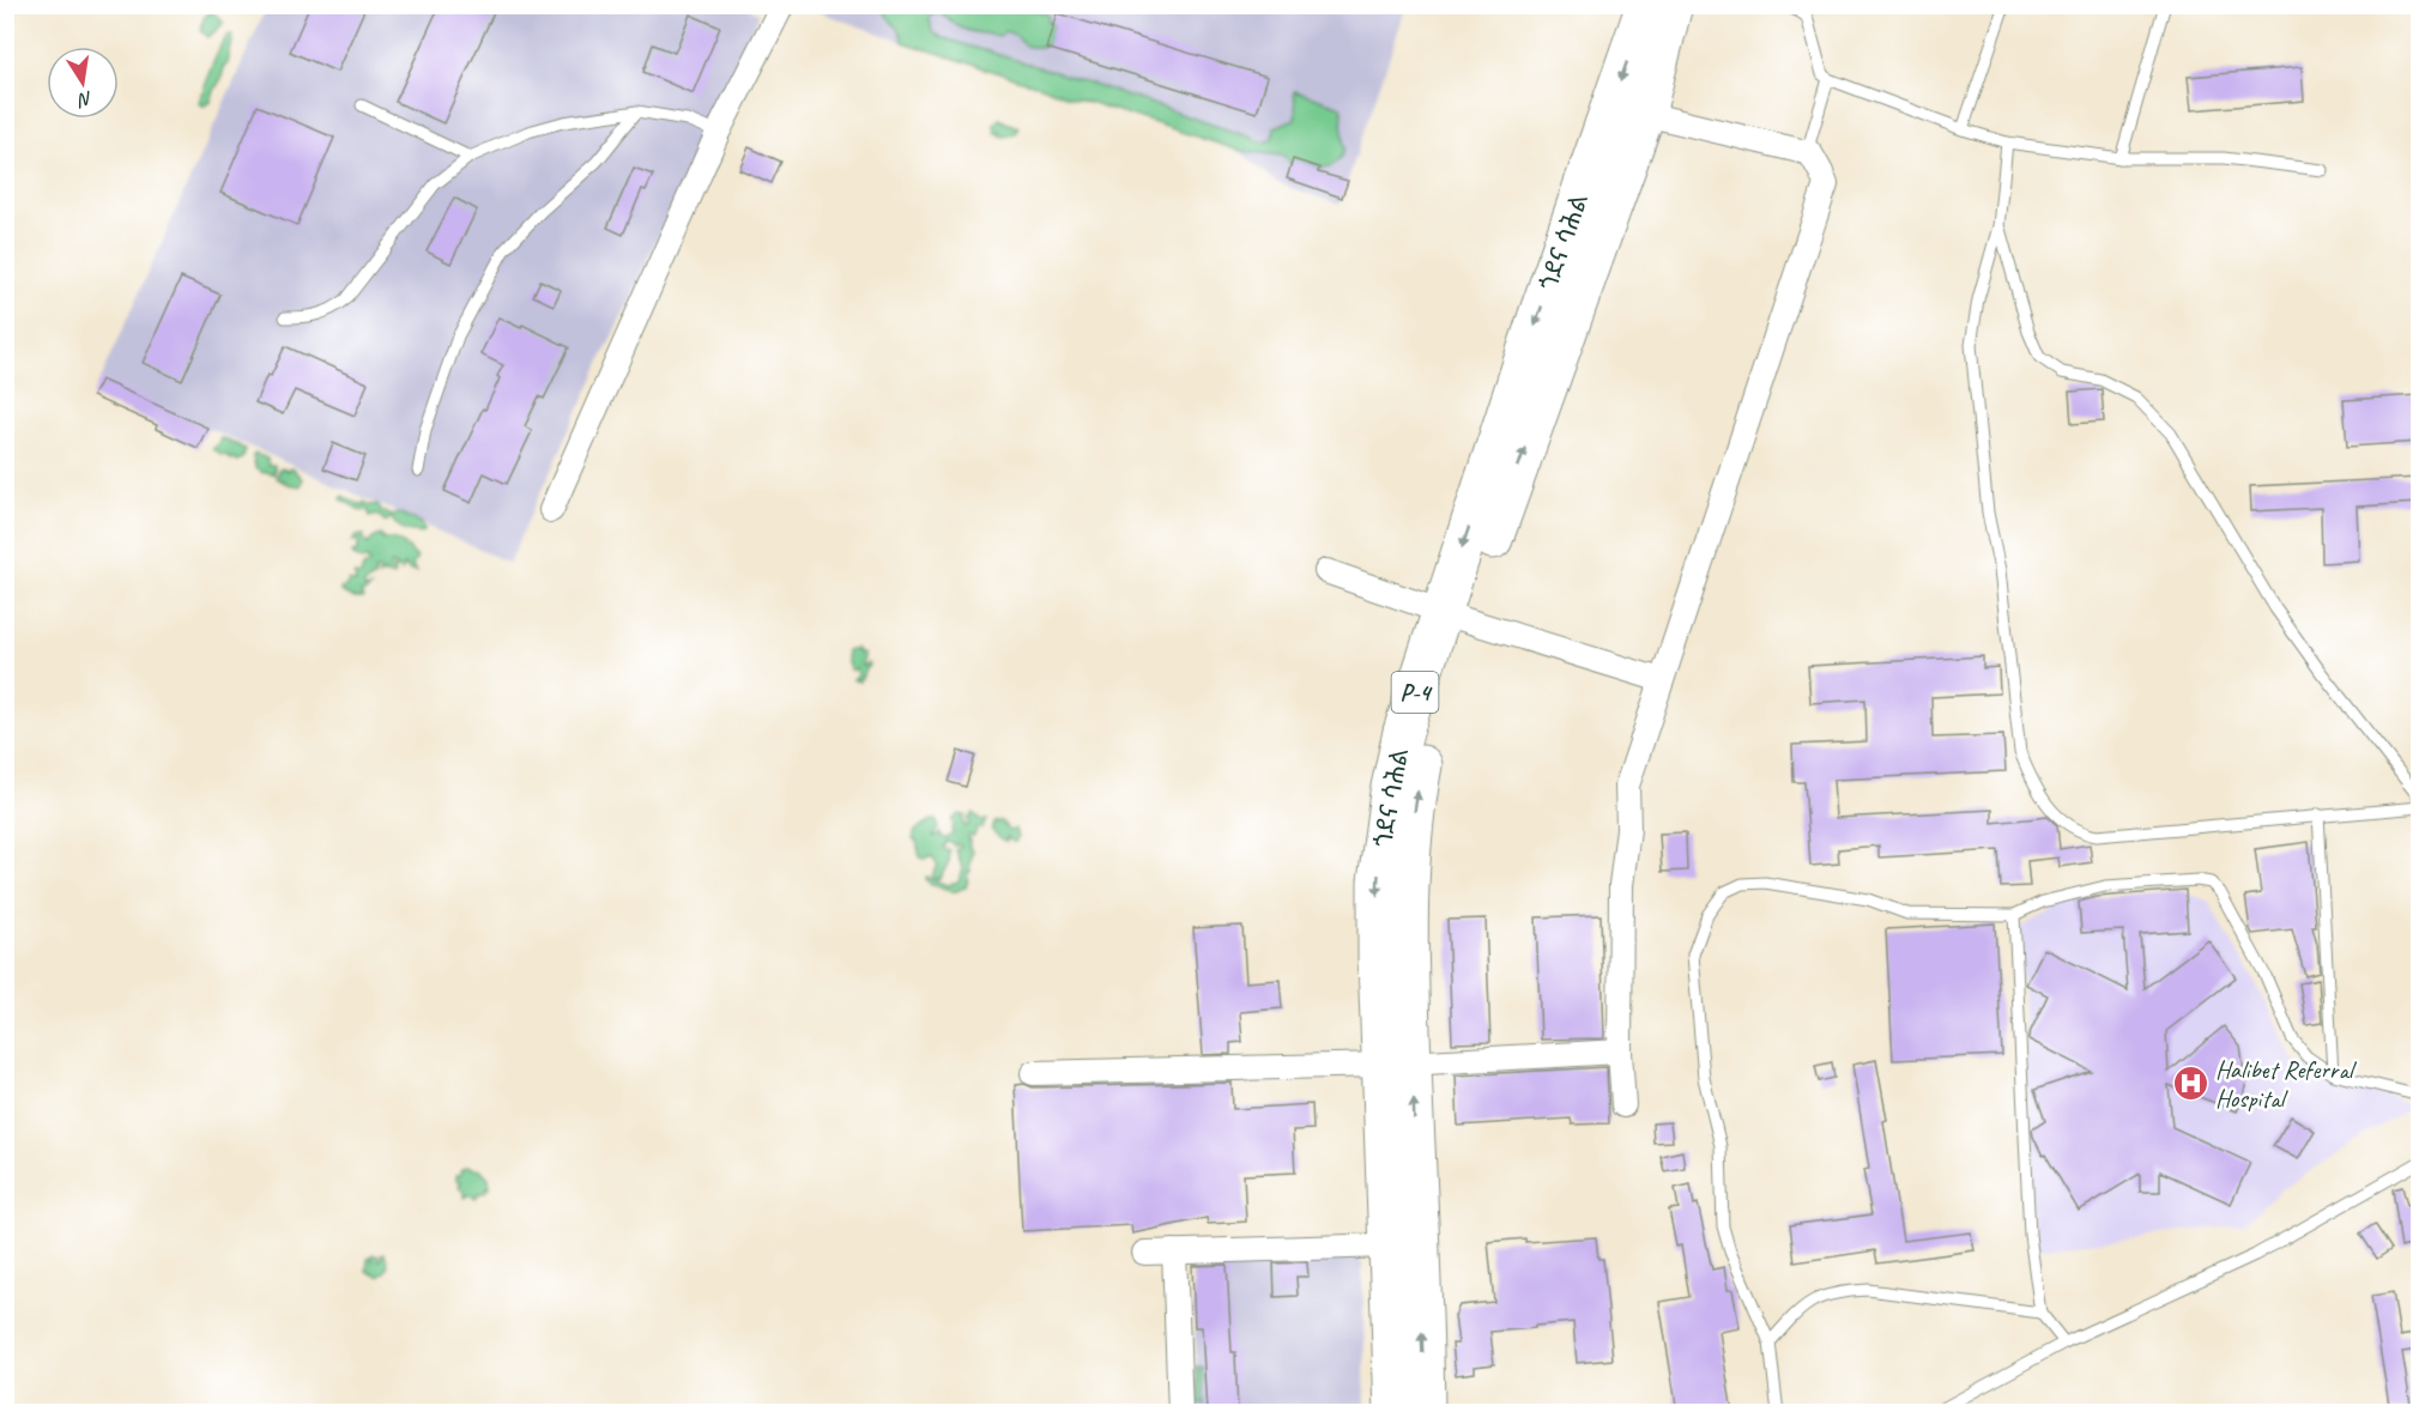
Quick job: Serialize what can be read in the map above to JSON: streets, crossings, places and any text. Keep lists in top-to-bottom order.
{
  "streets": {
    "highway": ["ጎደና ሳሕል", "P-4"]
  },
  "places": {
    "hospital": ["Halibet Referral Hospital"]
  },
  "north": "bottom"
}
